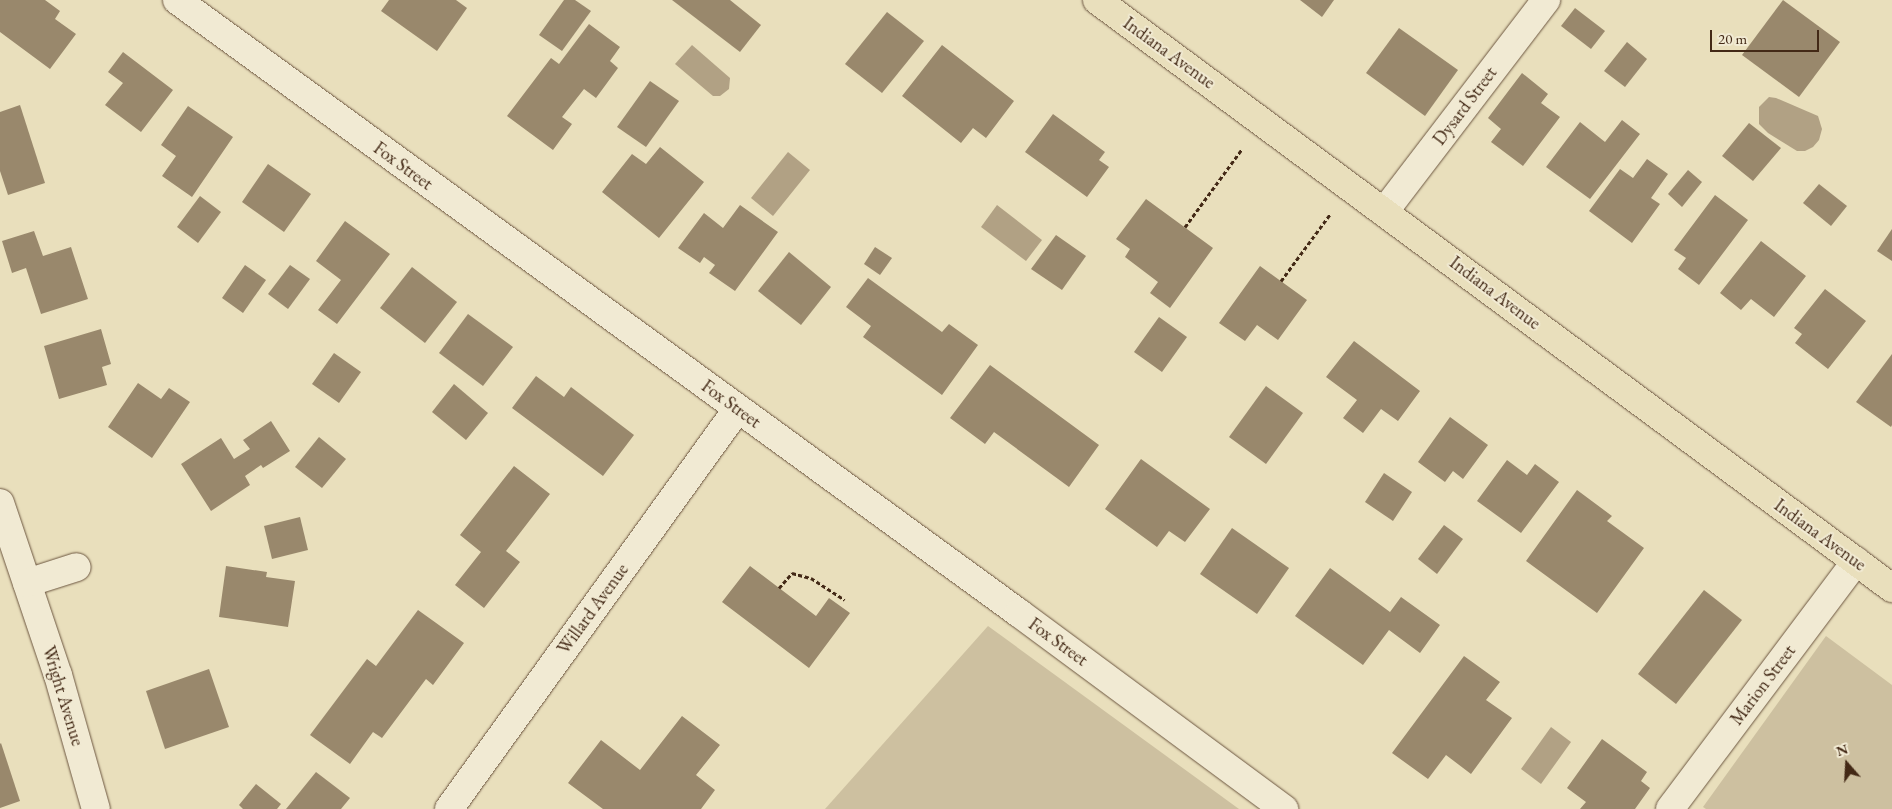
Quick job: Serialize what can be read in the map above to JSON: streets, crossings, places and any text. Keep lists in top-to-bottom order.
{
  "streets": {
    "main road": ["Indiana Avenue"],
    "street": [
      "Dysard Street",
      "Fox Street",
      "Willard Avenue",
      "Marion Street",
      "Wright Avenue"
    ]
  },
  "crossings": [
    ["Indiana Avenue", "Dysard Street"],
    ["Indiana Avenue", "Marion Street"],
    ["Fox Street", "Willard Avenue"]
  ],
  "scale_bar": "20 m",
  "north": "top"
}
